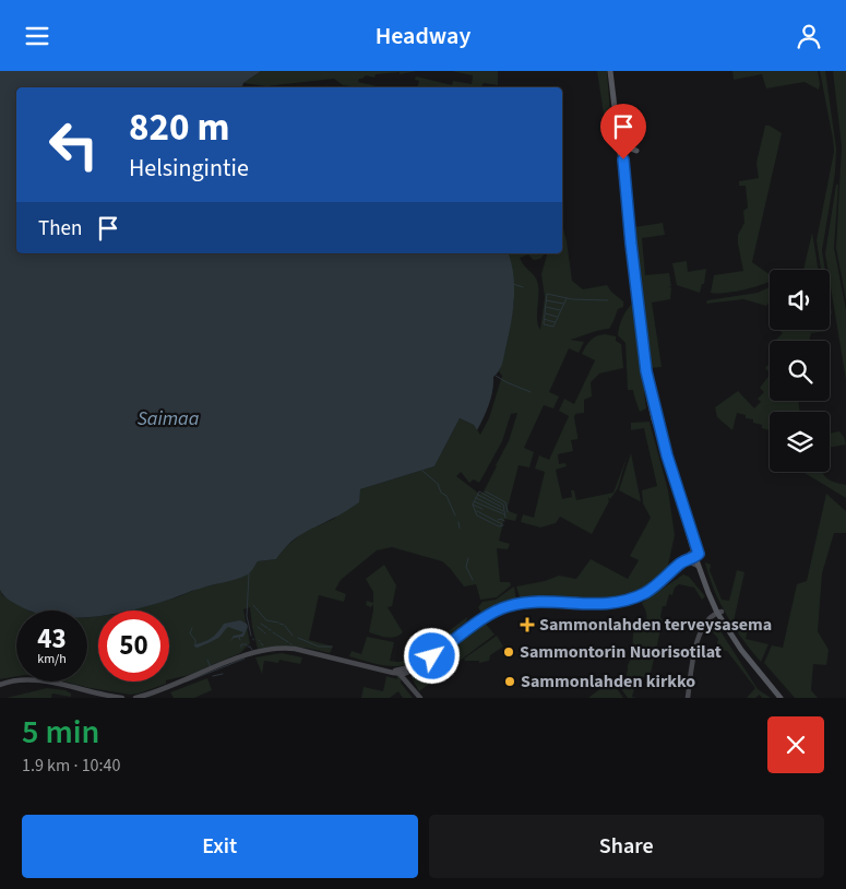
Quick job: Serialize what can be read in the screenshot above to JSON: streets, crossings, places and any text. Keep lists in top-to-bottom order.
{
  "water": ["Saimaa"],
  "places": {
    "health": ["Sammonlahden terveysasema"],
    "other": ["Sammontorin Nuorisotilat", "Sammonlahden kirkko"]
  },
  "page": {
    "header": "Headway",
    "turn": ["820 m", "Helsingintie"],
    "then": "Then",
    "speed": "43 km/h",
    "limit": "50",
    "heading": ["5 min", "1.9 km · 10:40"],
    "buttons": ["Exit", "Share"]
  }
}
